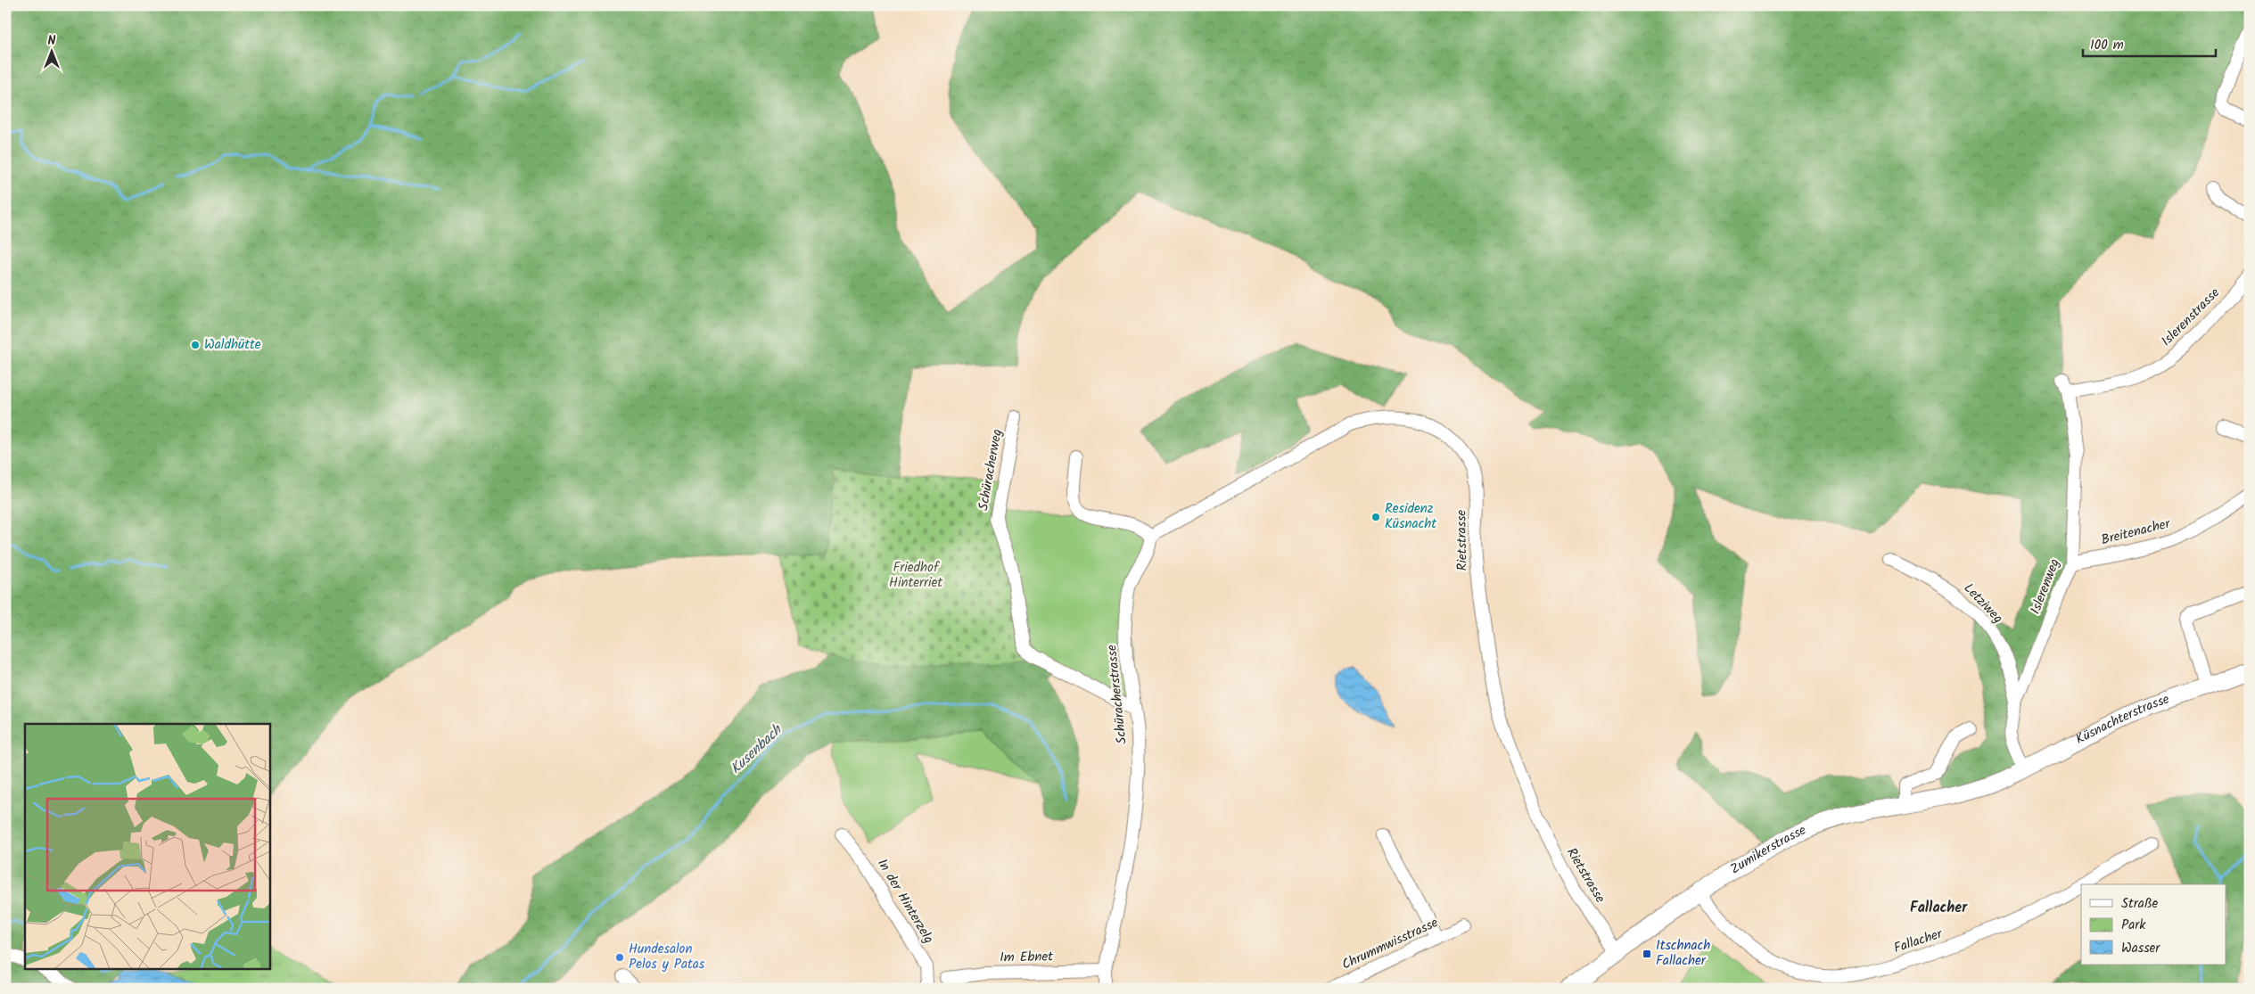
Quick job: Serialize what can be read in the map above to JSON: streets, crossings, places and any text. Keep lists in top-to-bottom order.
{
  "streets": {
    "main road": ["Küsnachterstrasse", "Zumikerstrasse"],
    "street": [
      "Islerenstrasse",
      "Schüracherweg",
      "Breitenacher",
      "Rietstrasse",
      "Islerenweg",
      "Letziweg",
      "Schüracherstrasse",
      "In der Hinterzelg",
      "Fallacher",
      "Chrummwisstrasse",
      "Im Ebnet"
    ]
  },
  "crossings": [
    ["Islerenstrasse", "Islerenweg"],
    ["Schüracherweg", "Schüracherstrasse"],
    ["Breitenacher", "Islerenweg"],
    ["Rietstrasse", "Schüracherstrasse"],
    ["Rietstrasse", "Zumikerstrasse"],
    ["Islerenweg", "Letziweg"],
    ["Islerenweg", "Küsnachterstrasse"],
    ["Schüracherstrasse", "Im Ebnet"],
    ["Küsnachterstrasse", "Zumikerstrasse"],
    ["Zumikerstrasse", "Fallacher"]
  ],
  "districts": ["Fallacher"],
  "water": ["Kusenbach"],
  "parks": ["Friedhof Hinterriet"],
  "places": {
    "other": ["Waldhütte", "Residenz Küsnacht", "Hundesalon Pelos y Patas"],
    "transit": ["Itschnach Fallacher"]
  },
  "legend": ["Straße", "Park", "Wasser"],
  "scale_bar": "100 m",
  "north": "top"
}
